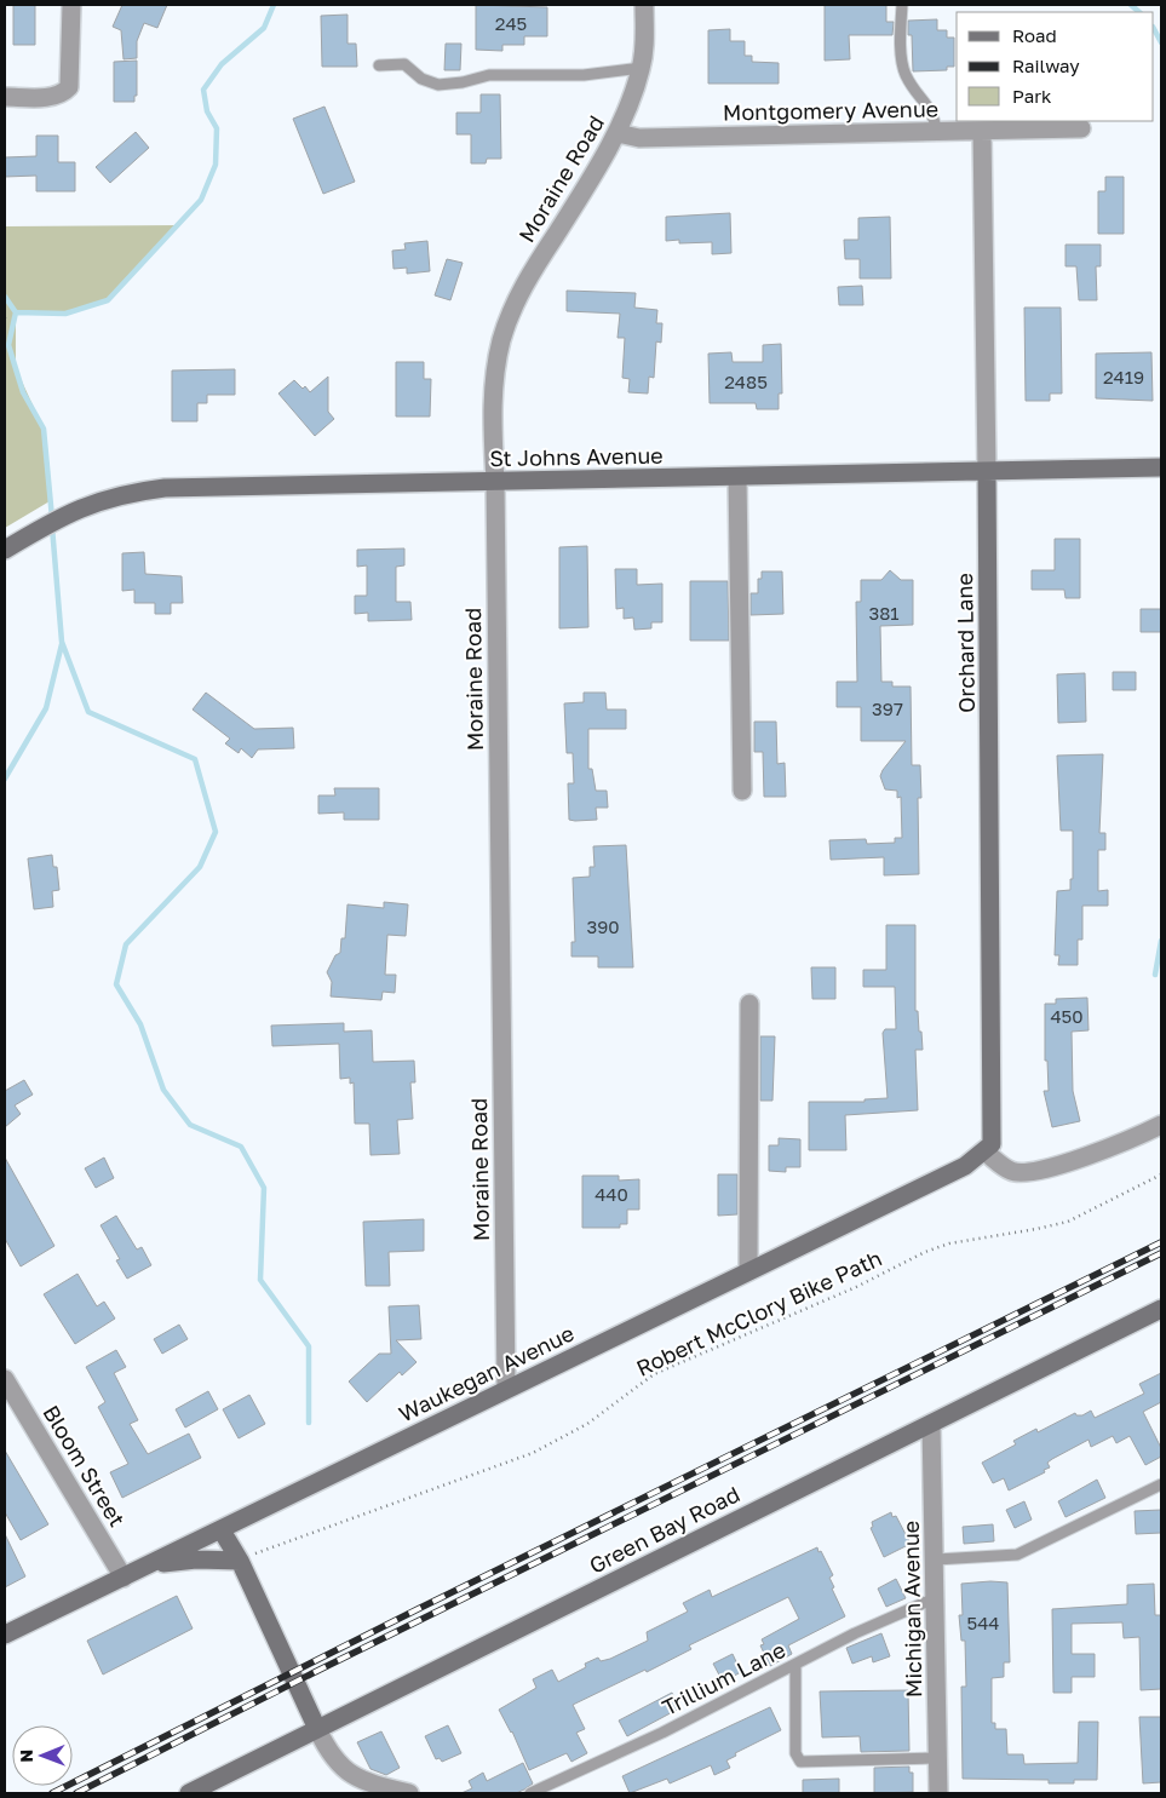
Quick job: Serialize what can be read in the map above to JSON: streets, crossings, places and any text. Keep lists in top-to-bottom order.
{
  "streets": {
    "street": [
      "Montgomery Avenue",
      "Moraine Road",
      "St Johns Avenue",
      "Orchard Lane",
      "Waukegan Avenue",
      "Bloom Street",
      "Green Bay Road",
      "Michigan Avenue"
    ],
    "lane": ["Trillium Lane"],
    "path": ["Robert McClory Bike Path"]
  },
  "crossings": [
    ["Montgomery Avenue", "Moraine Road"],
    ["Montgomery Avenue", "Orchard Lane"],
    ["Moraine Road", "St Johns Avenue"],
    ["Moraine Road", "Waukegan Avenue"],
    ["St Johns Avenue", "Orchard Lane"],
    ["Orchard Lane", "Waukegan Avenue"],
    ["Waukegan Avenue", "Bloom Street"],
    ["Green Bay Road", "Michigan Avenue"],
    ["Michigan Avenue", "Trillium Lane"]
  ],
  "house_numbers": [
    "245",
    "2419",
    "2485",
    "381",
    "397",
    "390",
    "450",
    "440",
    "544"
  ],
  "legend": ["Road", "Railway", "Park"],
  "north": "left"
}
